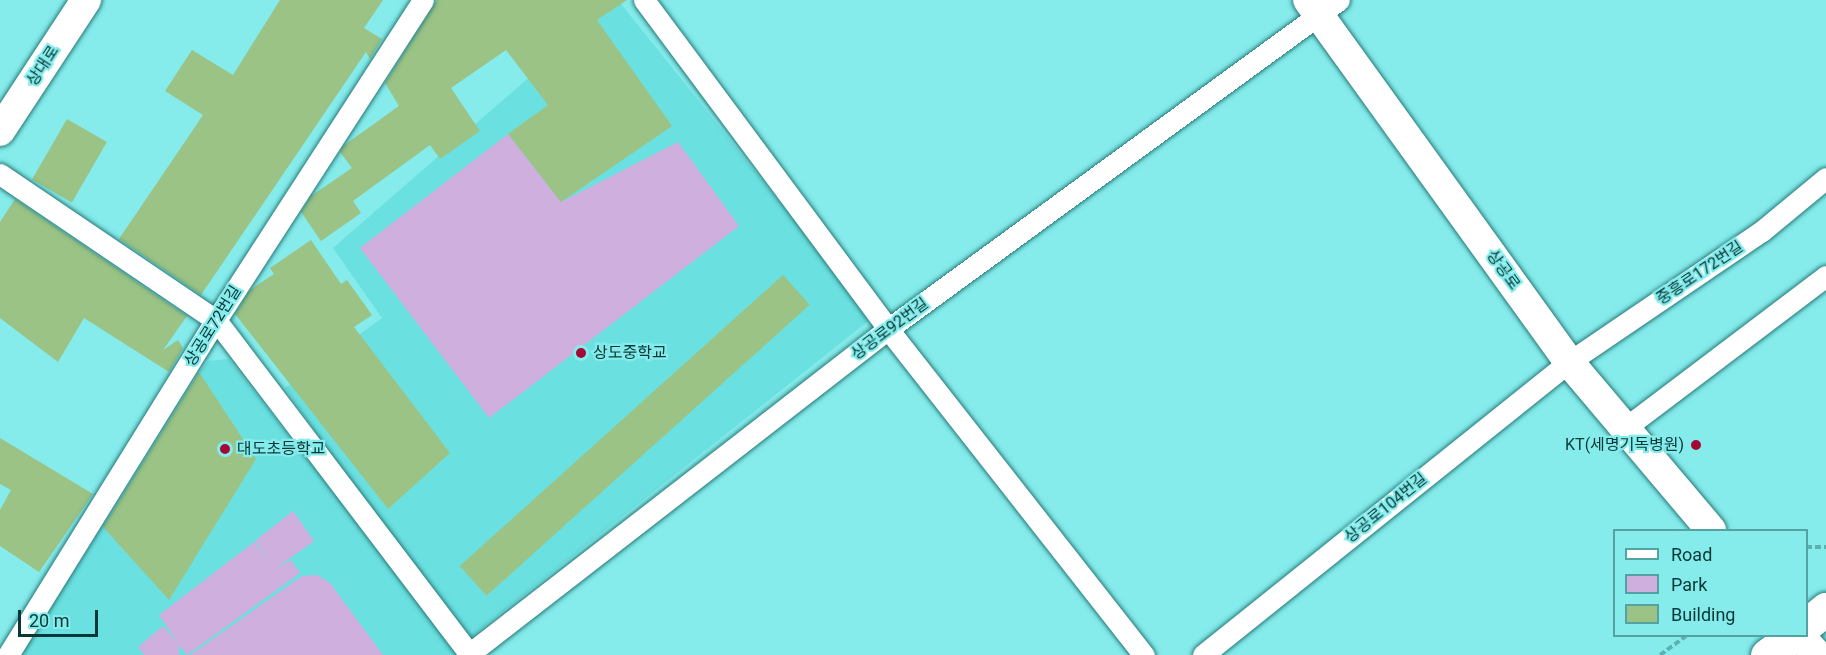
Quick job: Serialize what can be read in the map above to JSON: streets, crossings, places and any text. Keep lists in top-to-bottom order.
{
  "streets": {
    "main road": ["상대로", "상공로"],
    "street": [
      "중흥로172번길",
      "상공로72번길",
      "상공로92번길",
      "상공로104번길"
    ]
  },
  "crossings": [
    ["상공로", "중흥로172번길"],
    ["상공로", "상공로92번길"],
    ["상공로", "상공로104번길"],
    ["중흥로172번길", "상공로104번길"]
  ],
  "places": ["상도중학교", "KT(세명기독병원)", "대도초등학교"],
  "legend": ["Road", "Park", "Building"],
  "scale_bar": "20 m"
}
